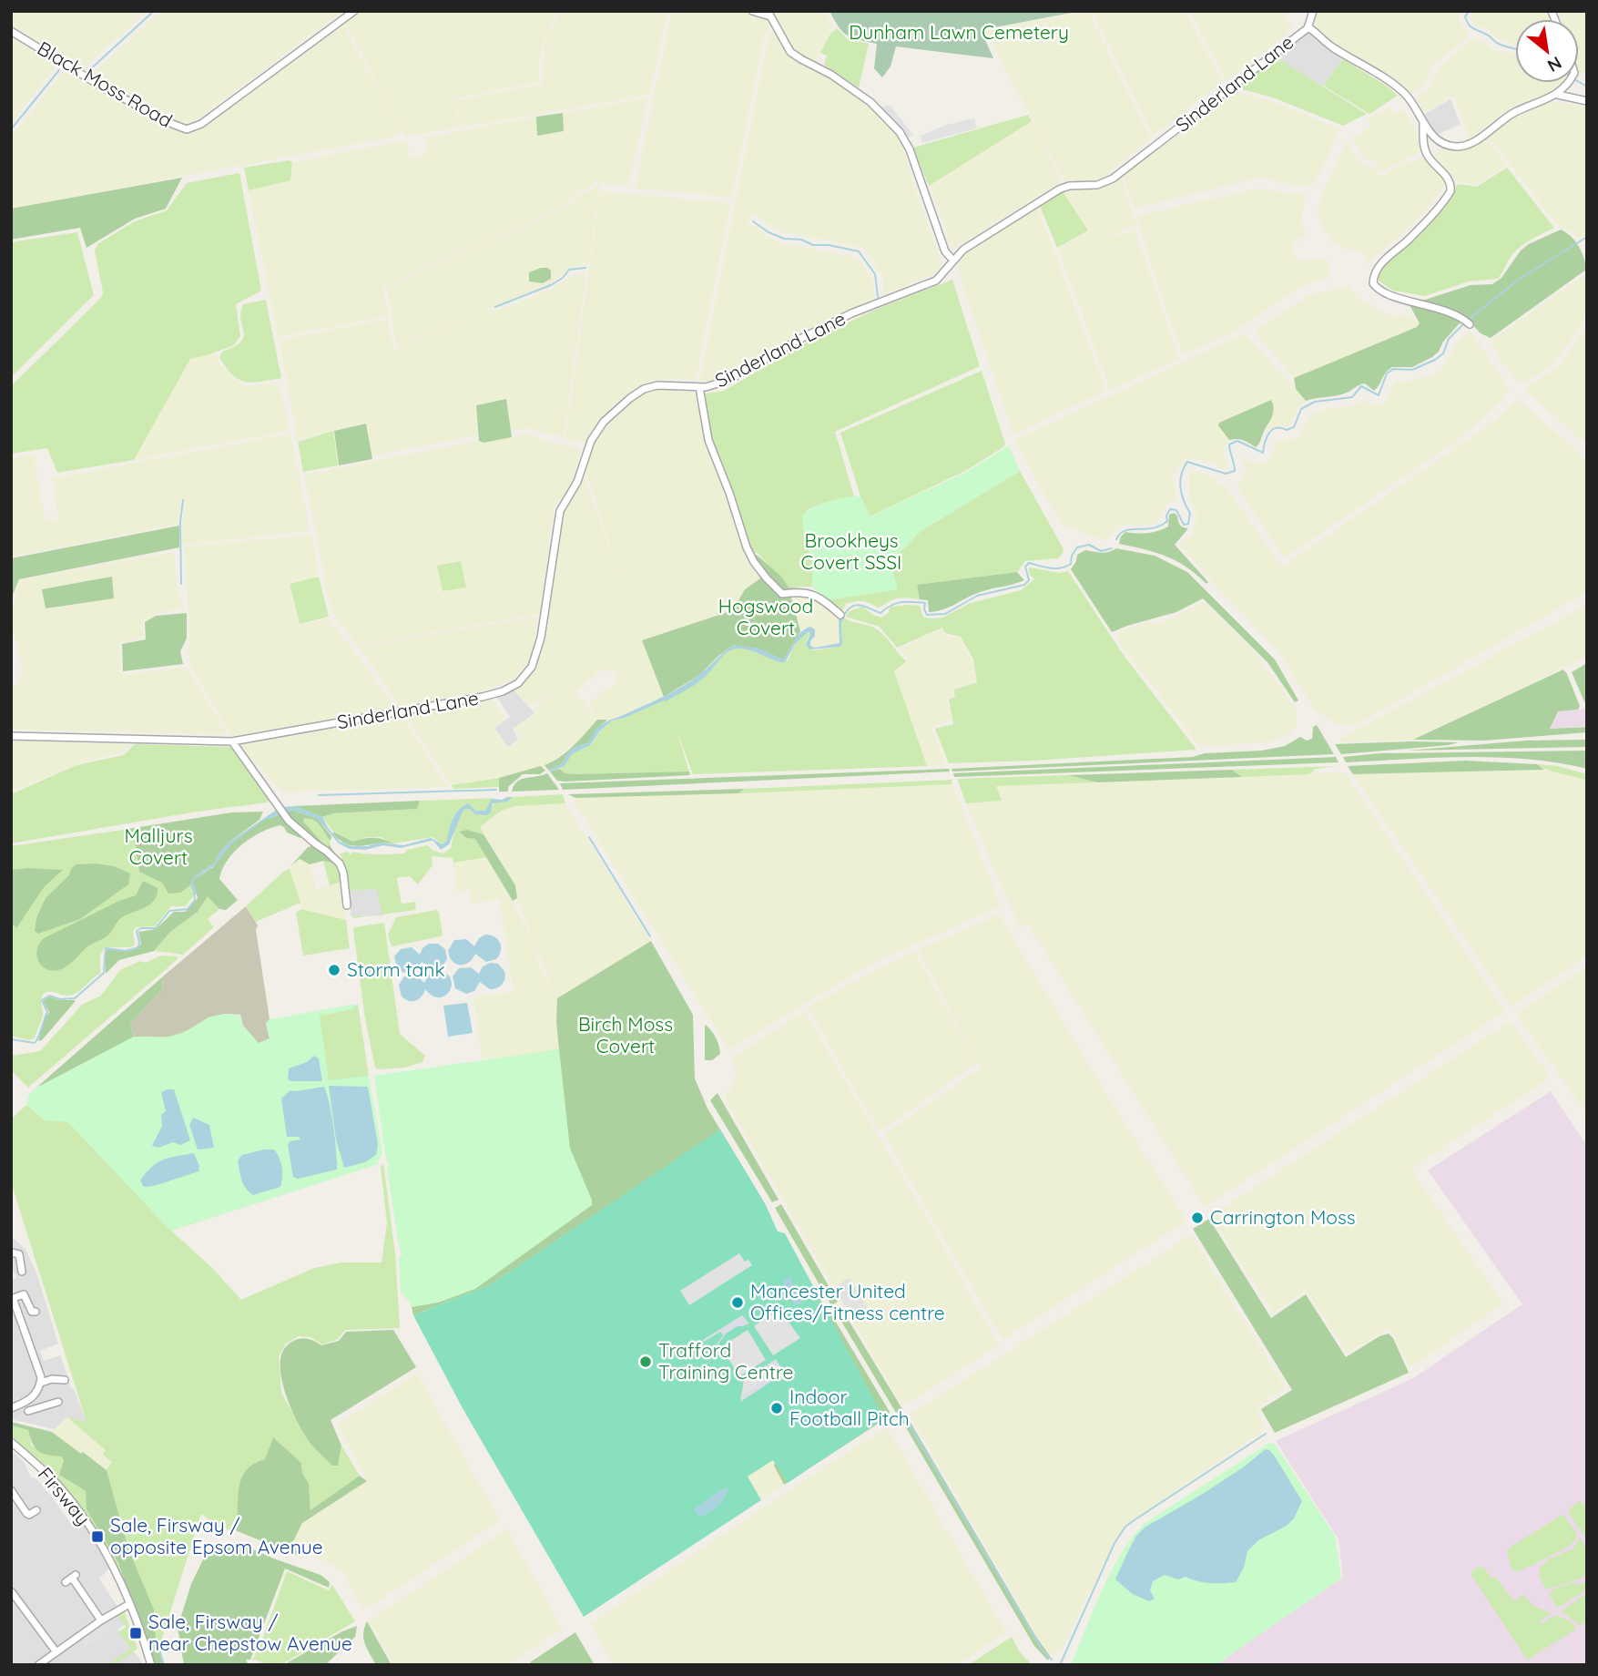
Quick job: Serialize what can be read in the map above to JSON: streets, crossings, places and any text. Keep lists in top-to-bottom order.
{
  "streets": {
    "street": ["Sinderland Lane", "Black Moss Road", "Firsway"]
  },
  "parks": [
    "Dunham Lawn Cemetery",
    "Brookheys Covert SSSI",
    "Hogswood Covert",
    "Malljurs Covert",
    "Birch Moss Covert"
  ],
  "places": {
    "other": [
      "Storm tank",
      "Carrington Moss",
      "Mancester United Offices/Fitness centre",
      "Trafford Training Centre",
      "Indoor Football Pitch"
    ],
    "transit": ["Sale, Firsway / opposite Epsom Avenue", "Sale, Firsway / near Chepstow Avenue"]
  },
  "north": "bottom right"
}
